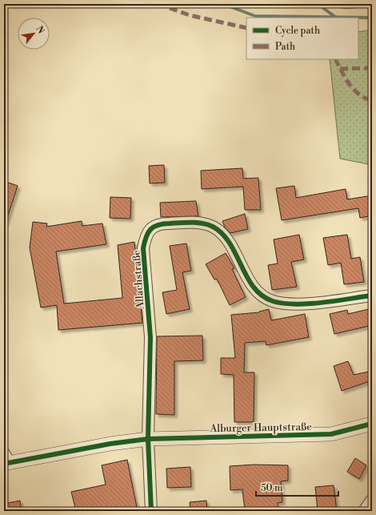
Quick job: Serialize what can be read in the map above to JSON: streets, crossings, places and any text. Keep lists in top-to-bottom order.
{
  "streets": {
    "street": ["Allachstraße", "Alburger Hauptstraße"]
  },
  "crossings": [
    ["Allachstraße", "Alburger Hauptstraße"]
  ],
  "legend": ["Cycle path", "Path"],
  "scale_bar": "50 m",
  "north": "top right"
}
